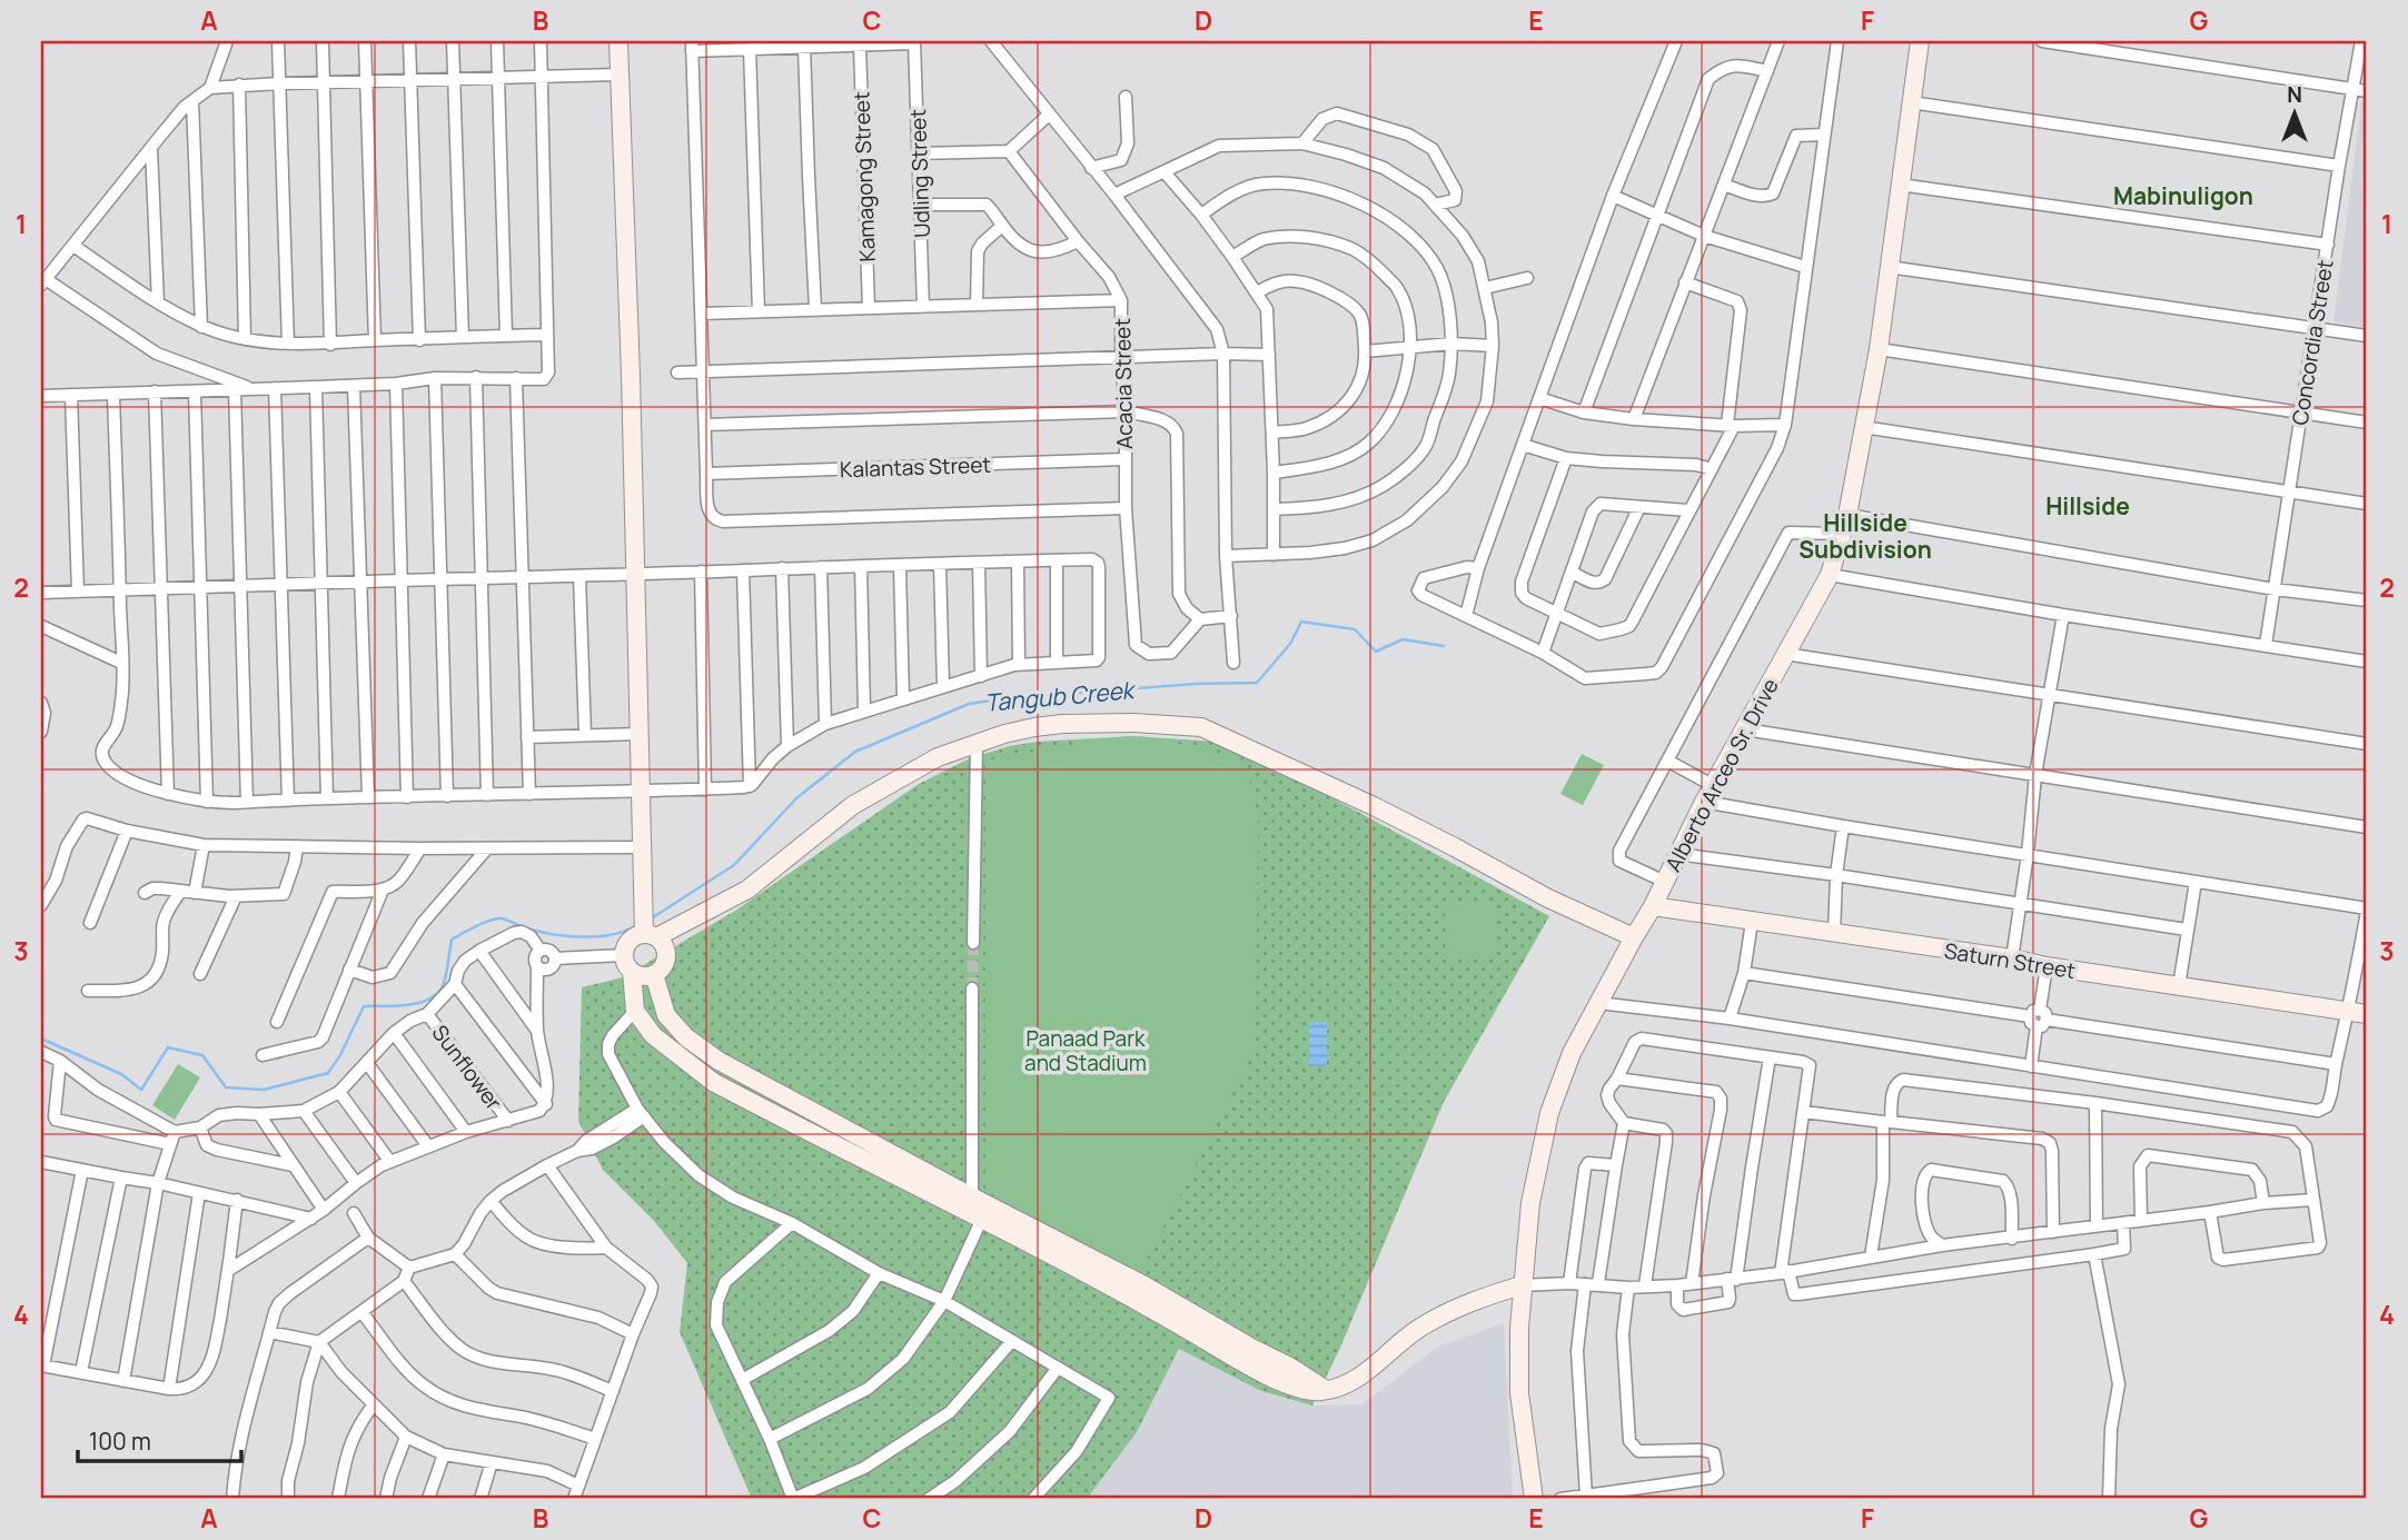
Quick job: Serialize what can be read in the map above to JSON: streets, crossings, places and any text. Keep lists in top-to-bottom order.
{
  "streets": {
    "street": [
      "Udling Street",
      "Kamagong Street",
      "Concordia Street",
      "Acacia Street",
      "Kalantas Street",
      "Alberto Arceo Sr. Drive",
      "Saturn Street",
      "Sunflower"
    ]
  },
  "crossings": [
    ["Acacia Street", "Kalantas Street"],
    ["Alberto Arceo Sr. Drive", "Saturn Street"]
  ],
  "districts": ["Mabinuligon", "Hillside", "Hillside Subdivision"],
  "water": ["Tangub Creek"],
  "parks": ["Panaad Park and Stadium"],
  "scale_bar": "100 m",
  "north": "top",
  "grid": {
    "columns": [
      "A",
      "B",
      "C",
      "D",
      "E",
      "F",
      "G"
    ],
    "rows": [
      "1",
      "2",
      "3",
      "4"
    ]
  }
}
